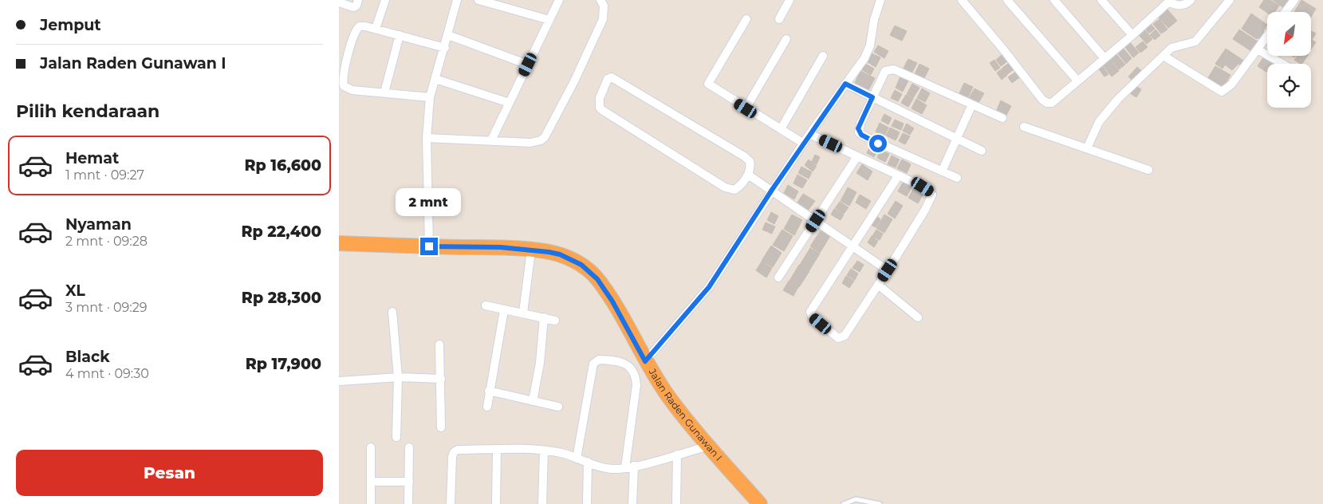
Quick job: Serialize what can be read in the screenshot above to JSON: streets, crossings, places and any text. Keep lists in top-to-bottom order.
{
  "streets": {
    "highway": ["Jalan Raden Gunawan I"]
  },
  "north": "bottom left",
  "page": {
    "banner": ["Jemput", "Jalan Raden Gunawan I"],
    "heading": "Pilih kendaraan",
    "list": [
      {
        "name": "Hemat",
        "note": "1 mnt · 09:27",
        "value": "Rp 16,600"
      },
      {
        "name": "Nyaman",
        "note": "2 mnt · 09:28",
        "value": "Rp 22,400"
      },
      {
        "name": "XL",
        "note": "3 mnt · 09:29",
        "value": "Rp 28,300"
      },
      {
        "name": "Black",
        "note": "4 mnt · 09:30",
        "value": "Rp 17,900"
      }
    ],
    "bubble": "2 mnt",
    "buttons": "Pesan"
  }
}
